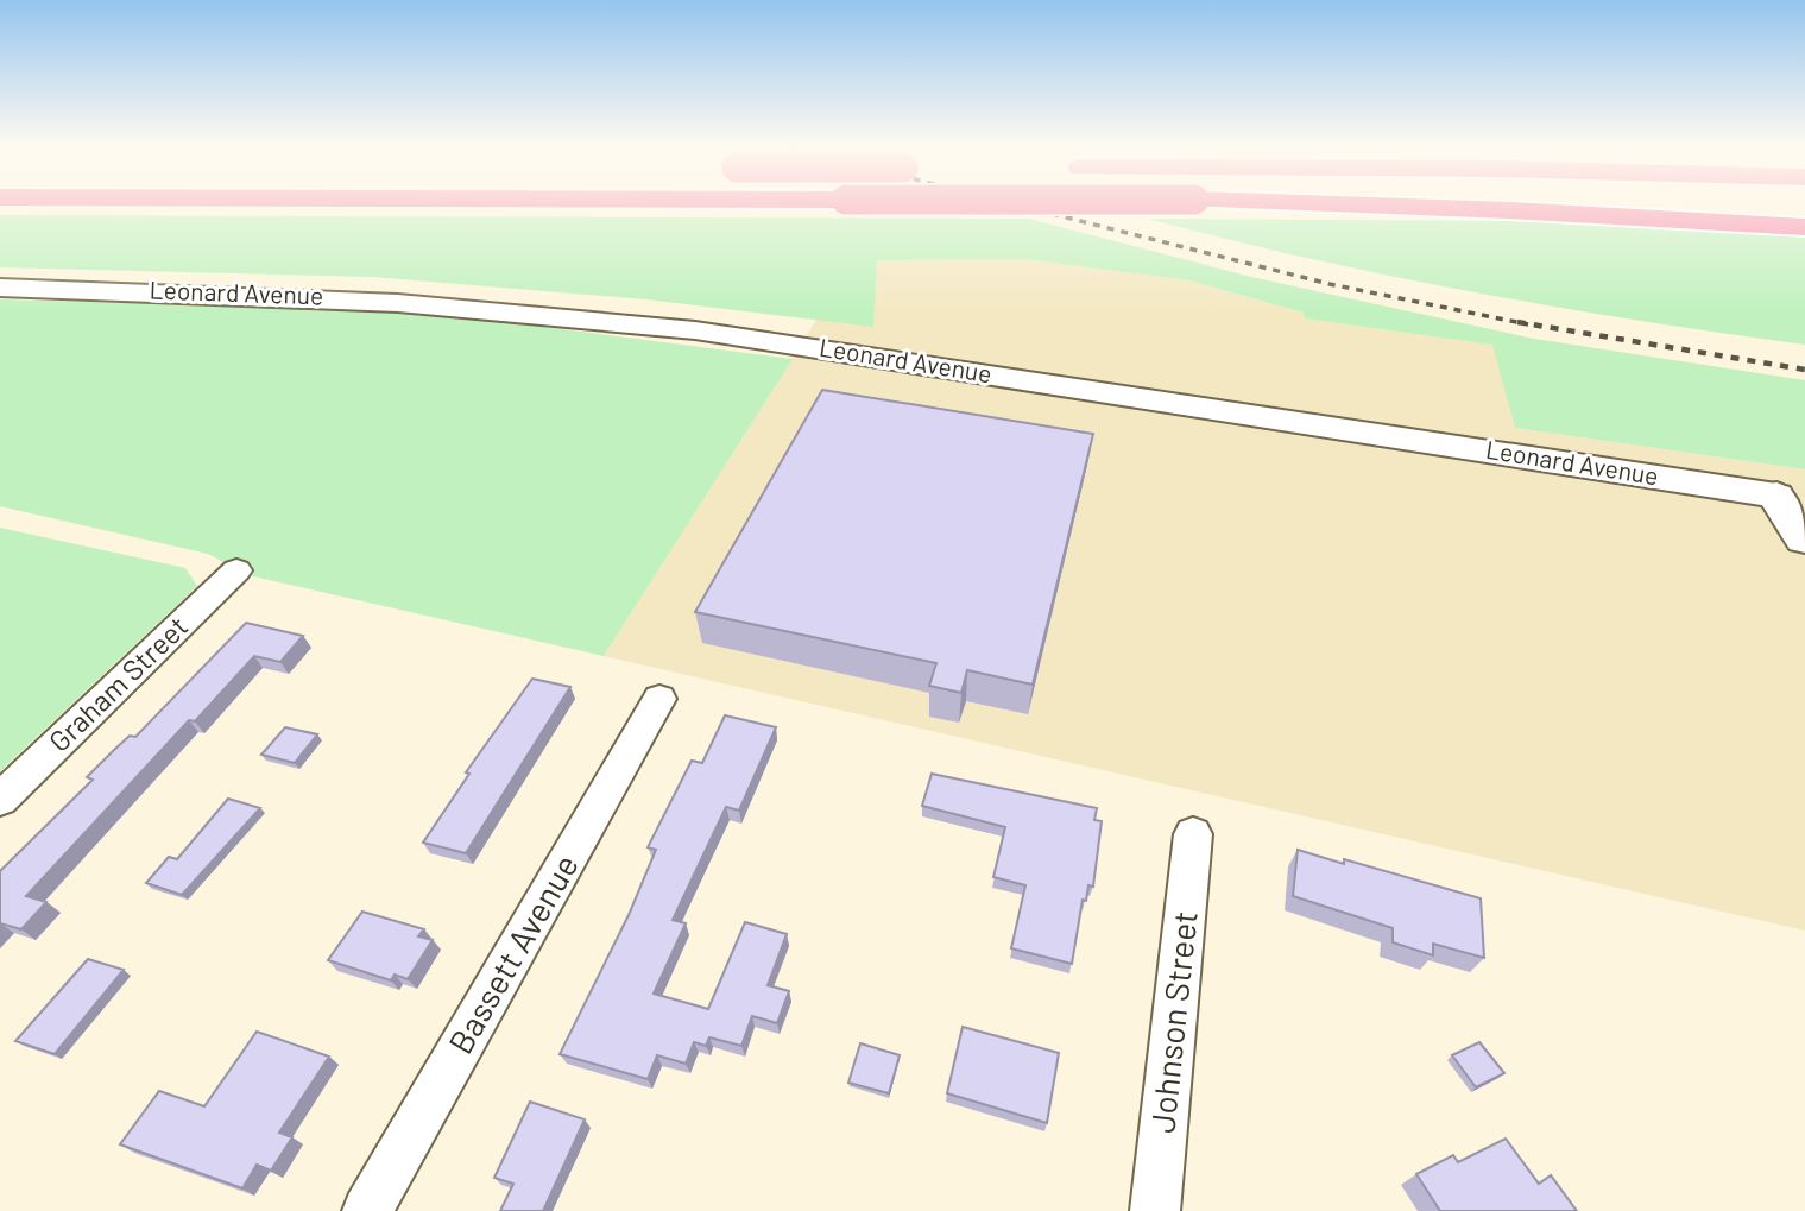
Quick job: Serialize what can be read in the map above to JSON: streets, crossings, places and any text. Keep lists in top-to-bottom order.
{
  "streets": {
    "street": [
      "Leonard Avenue",
      "Graham Street",
      "Bassett Avenue",
      "Johnson Street"
    ]
  }
}
